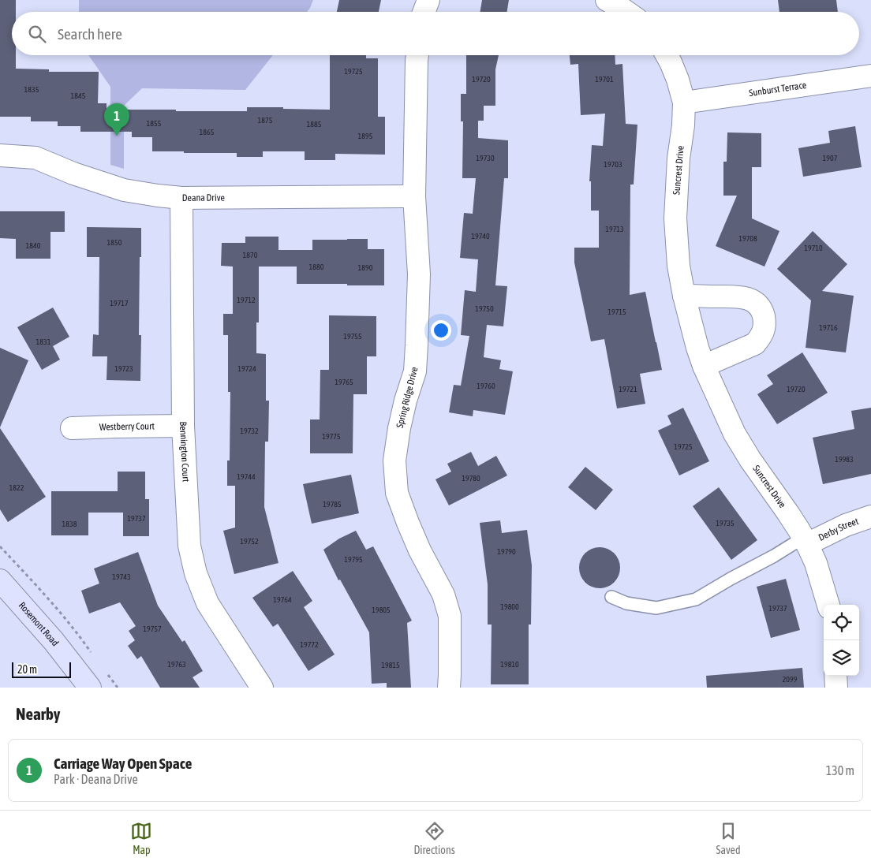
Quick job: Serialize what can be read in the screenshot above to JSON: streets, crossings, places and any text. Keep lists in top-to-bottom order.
{
  "streets": {
    "main road": ["Rosemont Road"],
    "street": [
      "Sunburst Terrace",
      "Suncrest Drive",
      "Deana Drive",
      "Spring Ridge Drive",
      "Westberry Court",
      "Bennington Court",
      "Derby Street"
    ]
  },
  "crossings": [
    ["Sunburst Terrace", "Suncrest Drive"],
    ["Suncrest Drive", "Derby Street"],
    ["Deana Drive", "Spring Ridge Drive"],
    ["Deana Drive", "Bennington Court"],
    ["Westberry Court", "Bennington Court"]
  ],
  "house_numbers": [
    "19725",
    "19720",
    "19701",
    "1835",
    "1845",
    "1875",
    "1855",
    "1885",
    "1865",
    "1895",
    "19730",
    "1907",
    "19703",
    "19713",
    "19740",
    "19708",
    "1850",
    "1840",
    "19710",
    "1870",
    "1880",
    "1890",
    "19712",
    "19717",
    "19750",
    "19715",
    "19716",
    "19755",
    "1831",
    "19723",
    "19724",
    "19765",
    "19760",
    "19721",
    "19720",
    "19732",
    "19775",
    "19725",
    "19983",
    "19744",
    "19780",
    "1822",
    "19785",
    "19737",
    "19735",
    "1838",
    "19752",
    "19790",
    "19795",
    "19743",
    "19764",
    "19800",
    "19737",
    "19805",
    "19757",
    "19772",
    "19763",
    "19810",
    "19815",
    "2099"
  ],
  "scale_bar": "20 m",
  "page": {
    "search": "Search here",
    "pins": "1",
    "scale": "20 m",
    "heading": "Nearby",
    "list": [
      {
        "mark": "1",
        "name": "Carriage Way Open Space",
        "note": "Park · Deana Drive",
        "value": "130 m"
      }
    ],
    "nav": ["Map", "Directions", "Saved"]
  }
}
